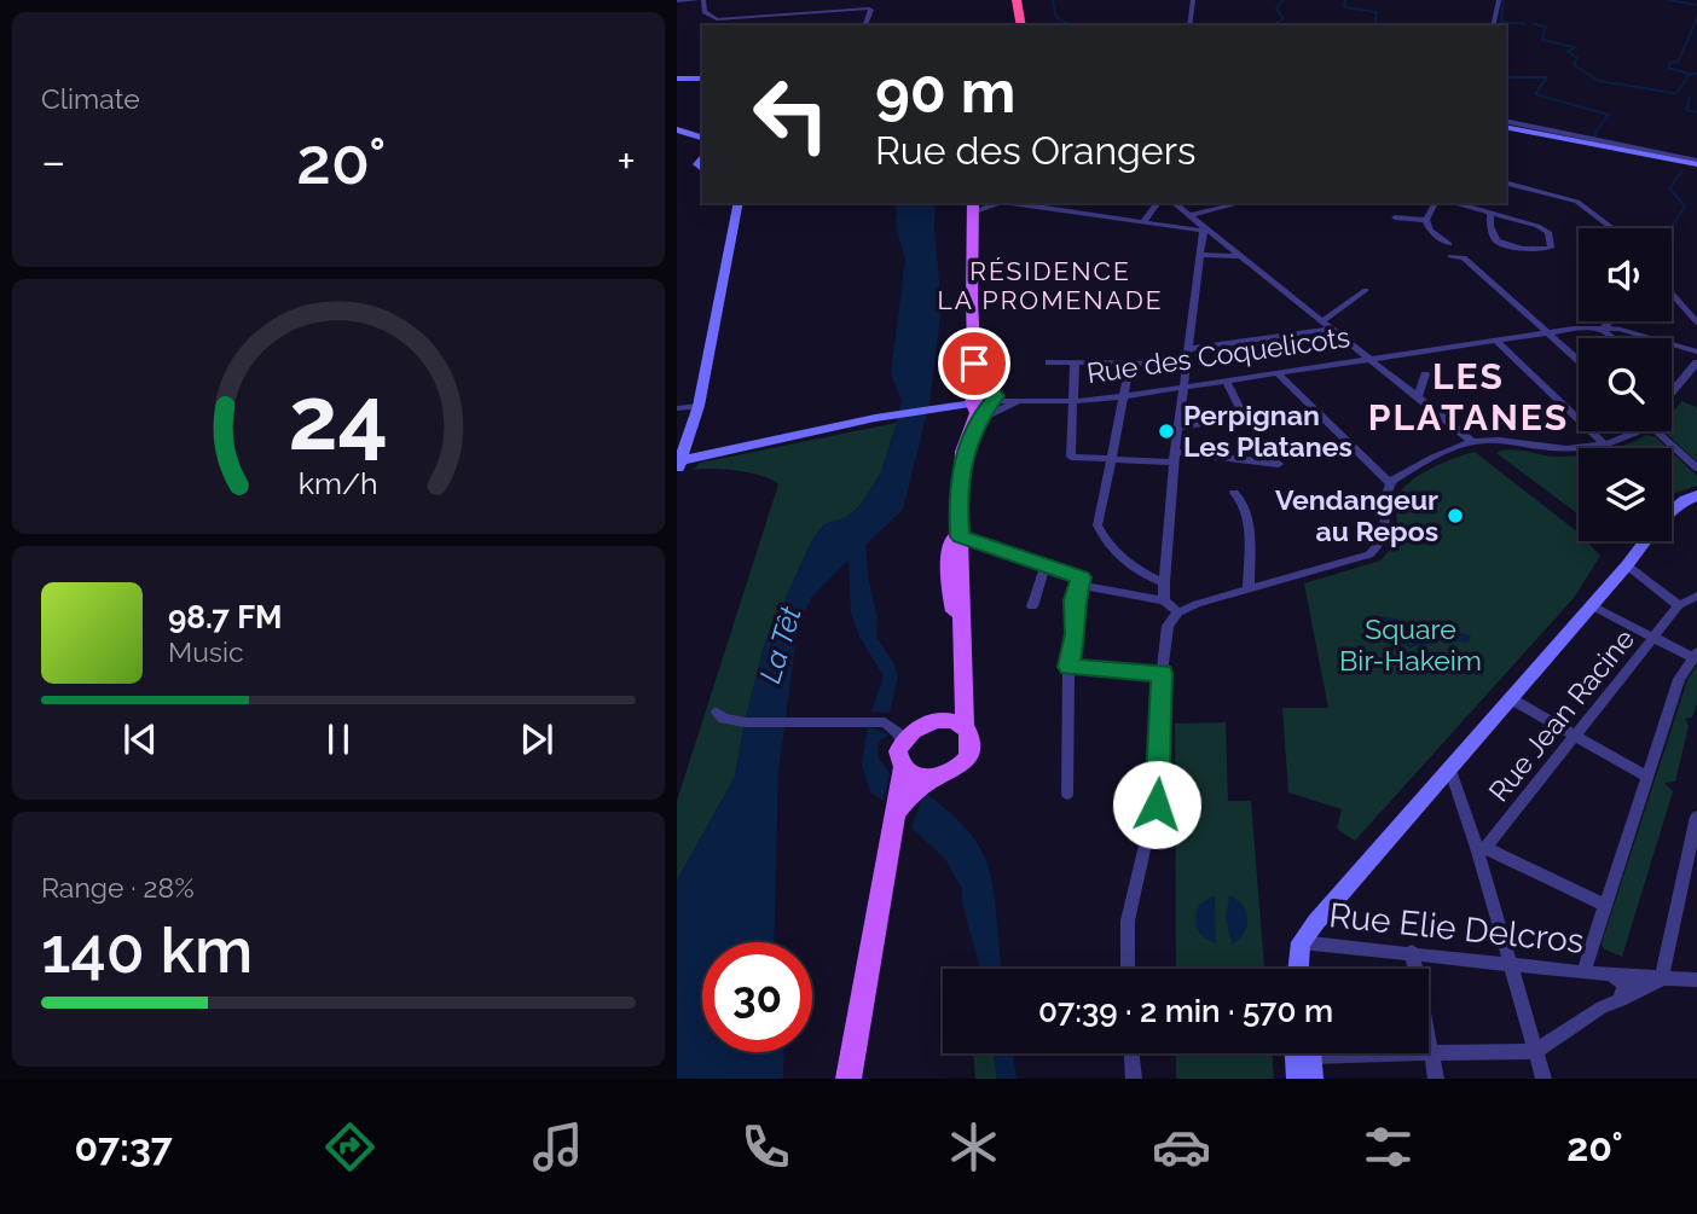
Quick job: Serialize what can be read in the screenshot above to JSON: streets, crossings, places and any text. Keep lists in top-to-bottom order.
{
  "streets": {
    "street": ["Rue des Coquelicots", "Rue Jean Racine", "Rue Elie Delcros"]
  },
  "districts": ["RÉSIDENCE LA PROMENADE", "LES PLATANES"],
  "water": ["La Têt"],
  "parks": ["Square Bir-Hakeim"],
  "places": ["Perpignan Les Platanes", "Vendangeur au Repos"],
  "page": {
    "tile": [
      "Climate",
      ["Range · 28%", "140 km"]
    ],
    "turn": ["90 m", "Rue des Orangers"],
    "heat": ["−", "20°", "+"],
    "song": ["98.7 FM", "Music"],
    "limit": "30",
    "trip": "07:39 · 2 min · 570 m",
    "tabs": ["07:37", "20°"],
    "gauge": ["24", "km/h"]
  }
}
